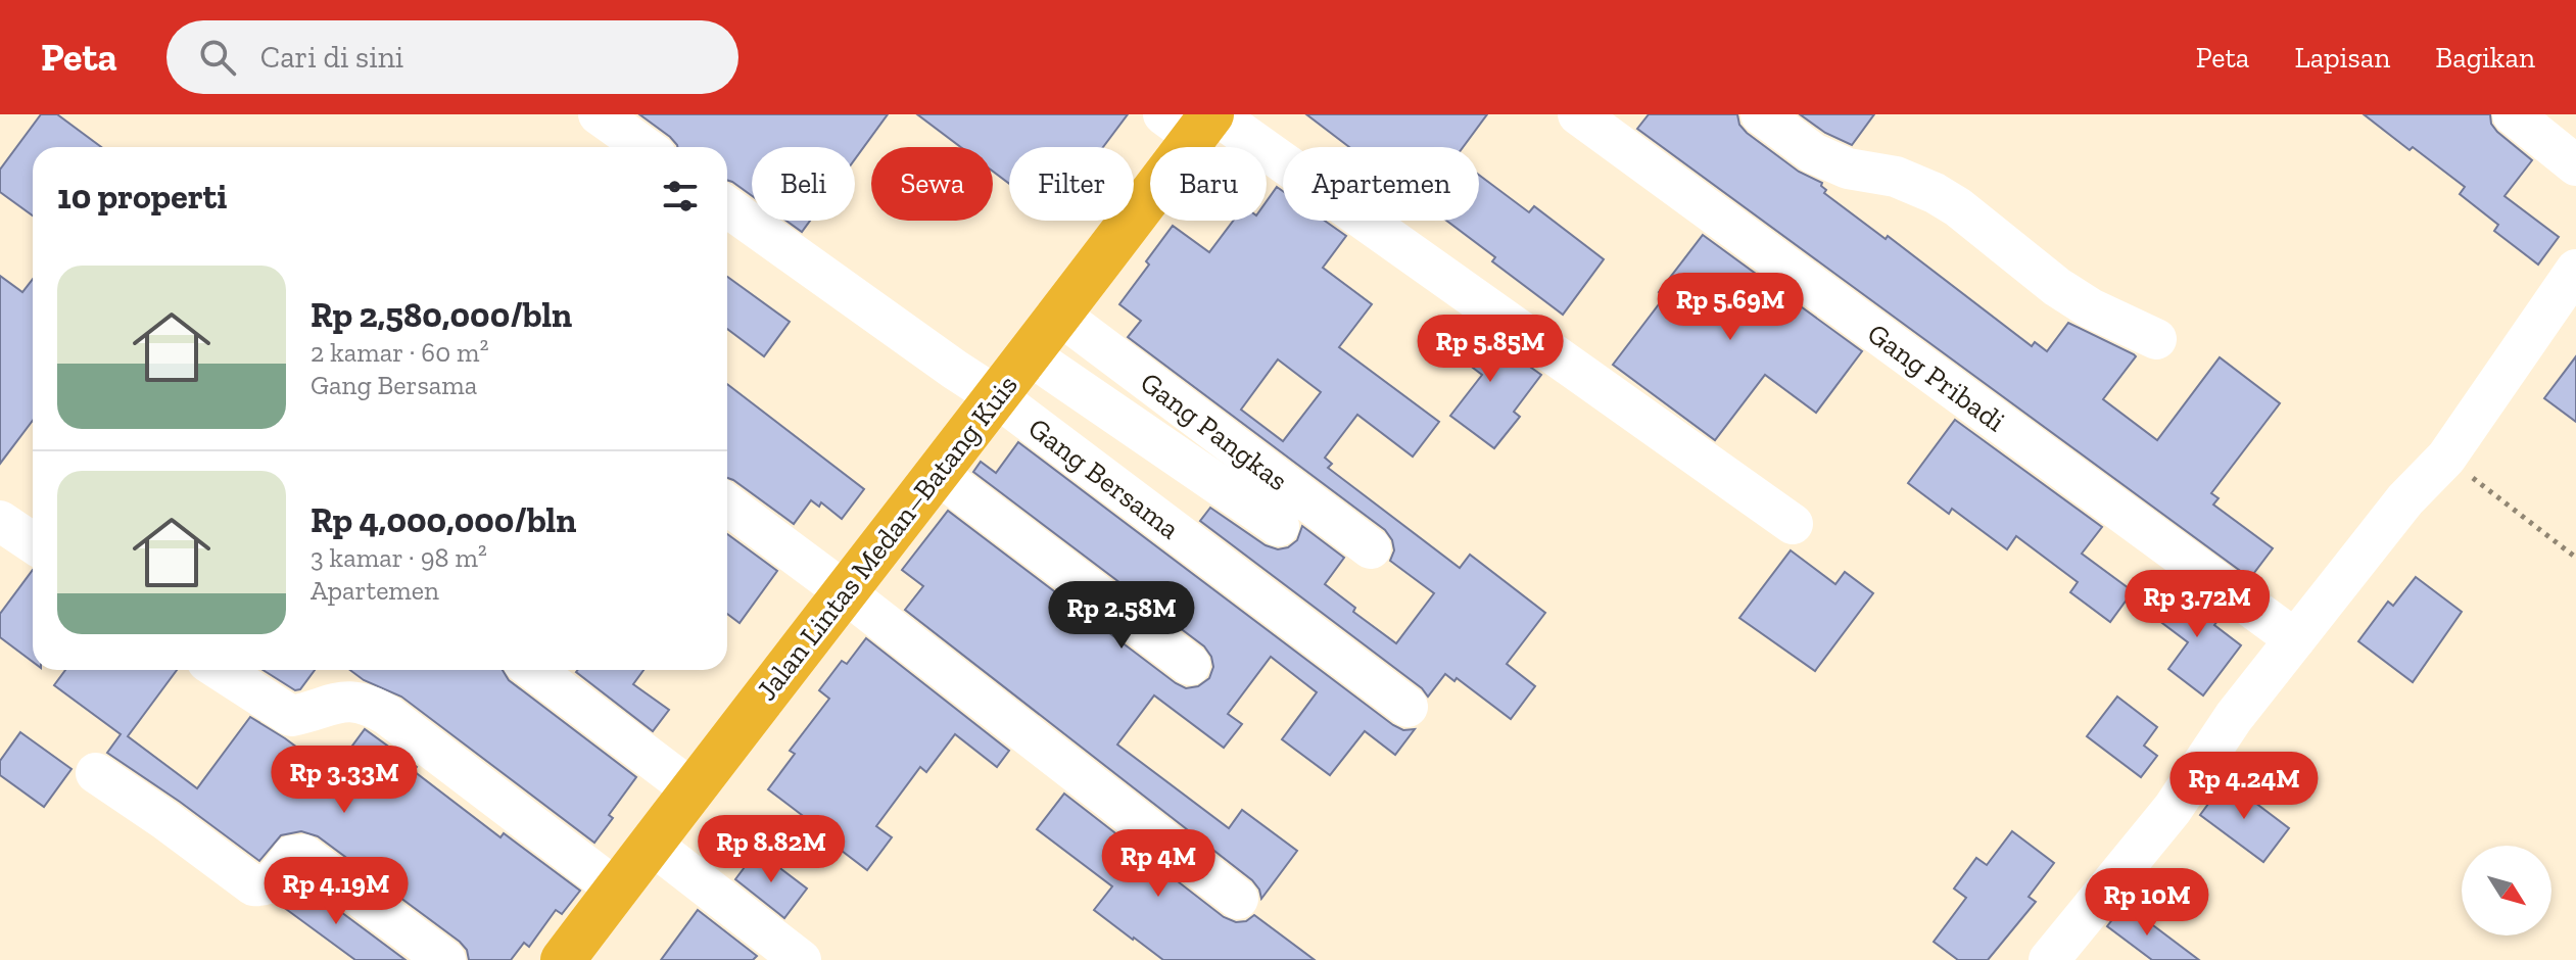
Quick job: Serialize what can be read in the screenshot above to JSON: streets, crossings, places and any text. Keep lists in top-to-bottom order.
{
  "streets": {
    "highway": ["Jalan Lintas Medan–Batang Kuis"],
    "street": ["Gang Pribadi", "Gang Pangkas", "Gang Bersama"]
  },
  "crossings": [
    ["Gang Pangkas", "Jalan Lintas Medan–Batang Kuis"],
    ["Gang Bersama", "Jalan Lintas Medan–Batang Kuis"]
  ],
  "north": "bottom right",
  "page": {
    "header": "Peta",
    "search": "Cari di sini",
    "nav": ["Peta", "Lapisan", "Bagikan"],
    "chip": [
      "Beli",
      "Sewa",
      "Filter",
      "Baru",
      "Apartemen"
    ],
    "heading": "10 properti",
    "list": [
      {
        "name": "Rp 2,580,000/bln",
        "note": "2 kamar · 60 m² · Gang Bersama"
      },
      {
        "name": "Rp 4,000,000/bln",
        "note": "3 kamar · 98 m² · Apartemen"
      }
    ],
    "price": [
      "Rp 5.69M",
      "Rp 5.85M",
      "Rp 3.72M",
      "Rp 2.58M",
      "Rp 3.33M",
      "Rp 4.24M",
      "Rp 8.82M",
      "Rp 4M",
      "Rp 4.19M",
      "Rp 10M"
    ]
  }
}
